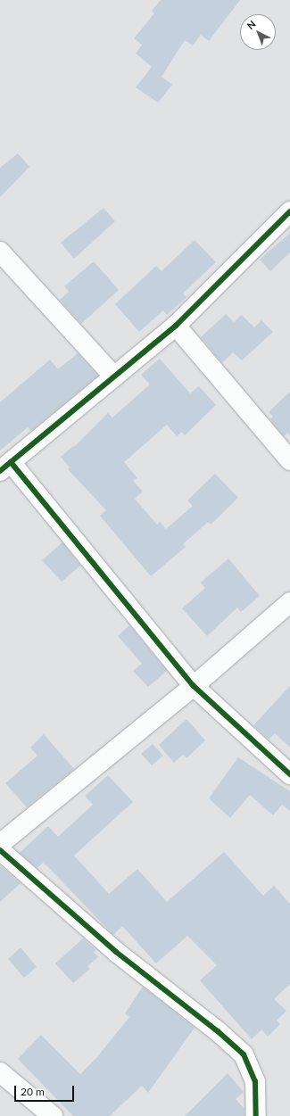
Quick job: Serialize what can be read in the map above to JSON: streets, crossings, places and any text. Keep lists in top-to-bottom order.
{
  "scale_bar": "20 m",
  "north": "top left"
}
